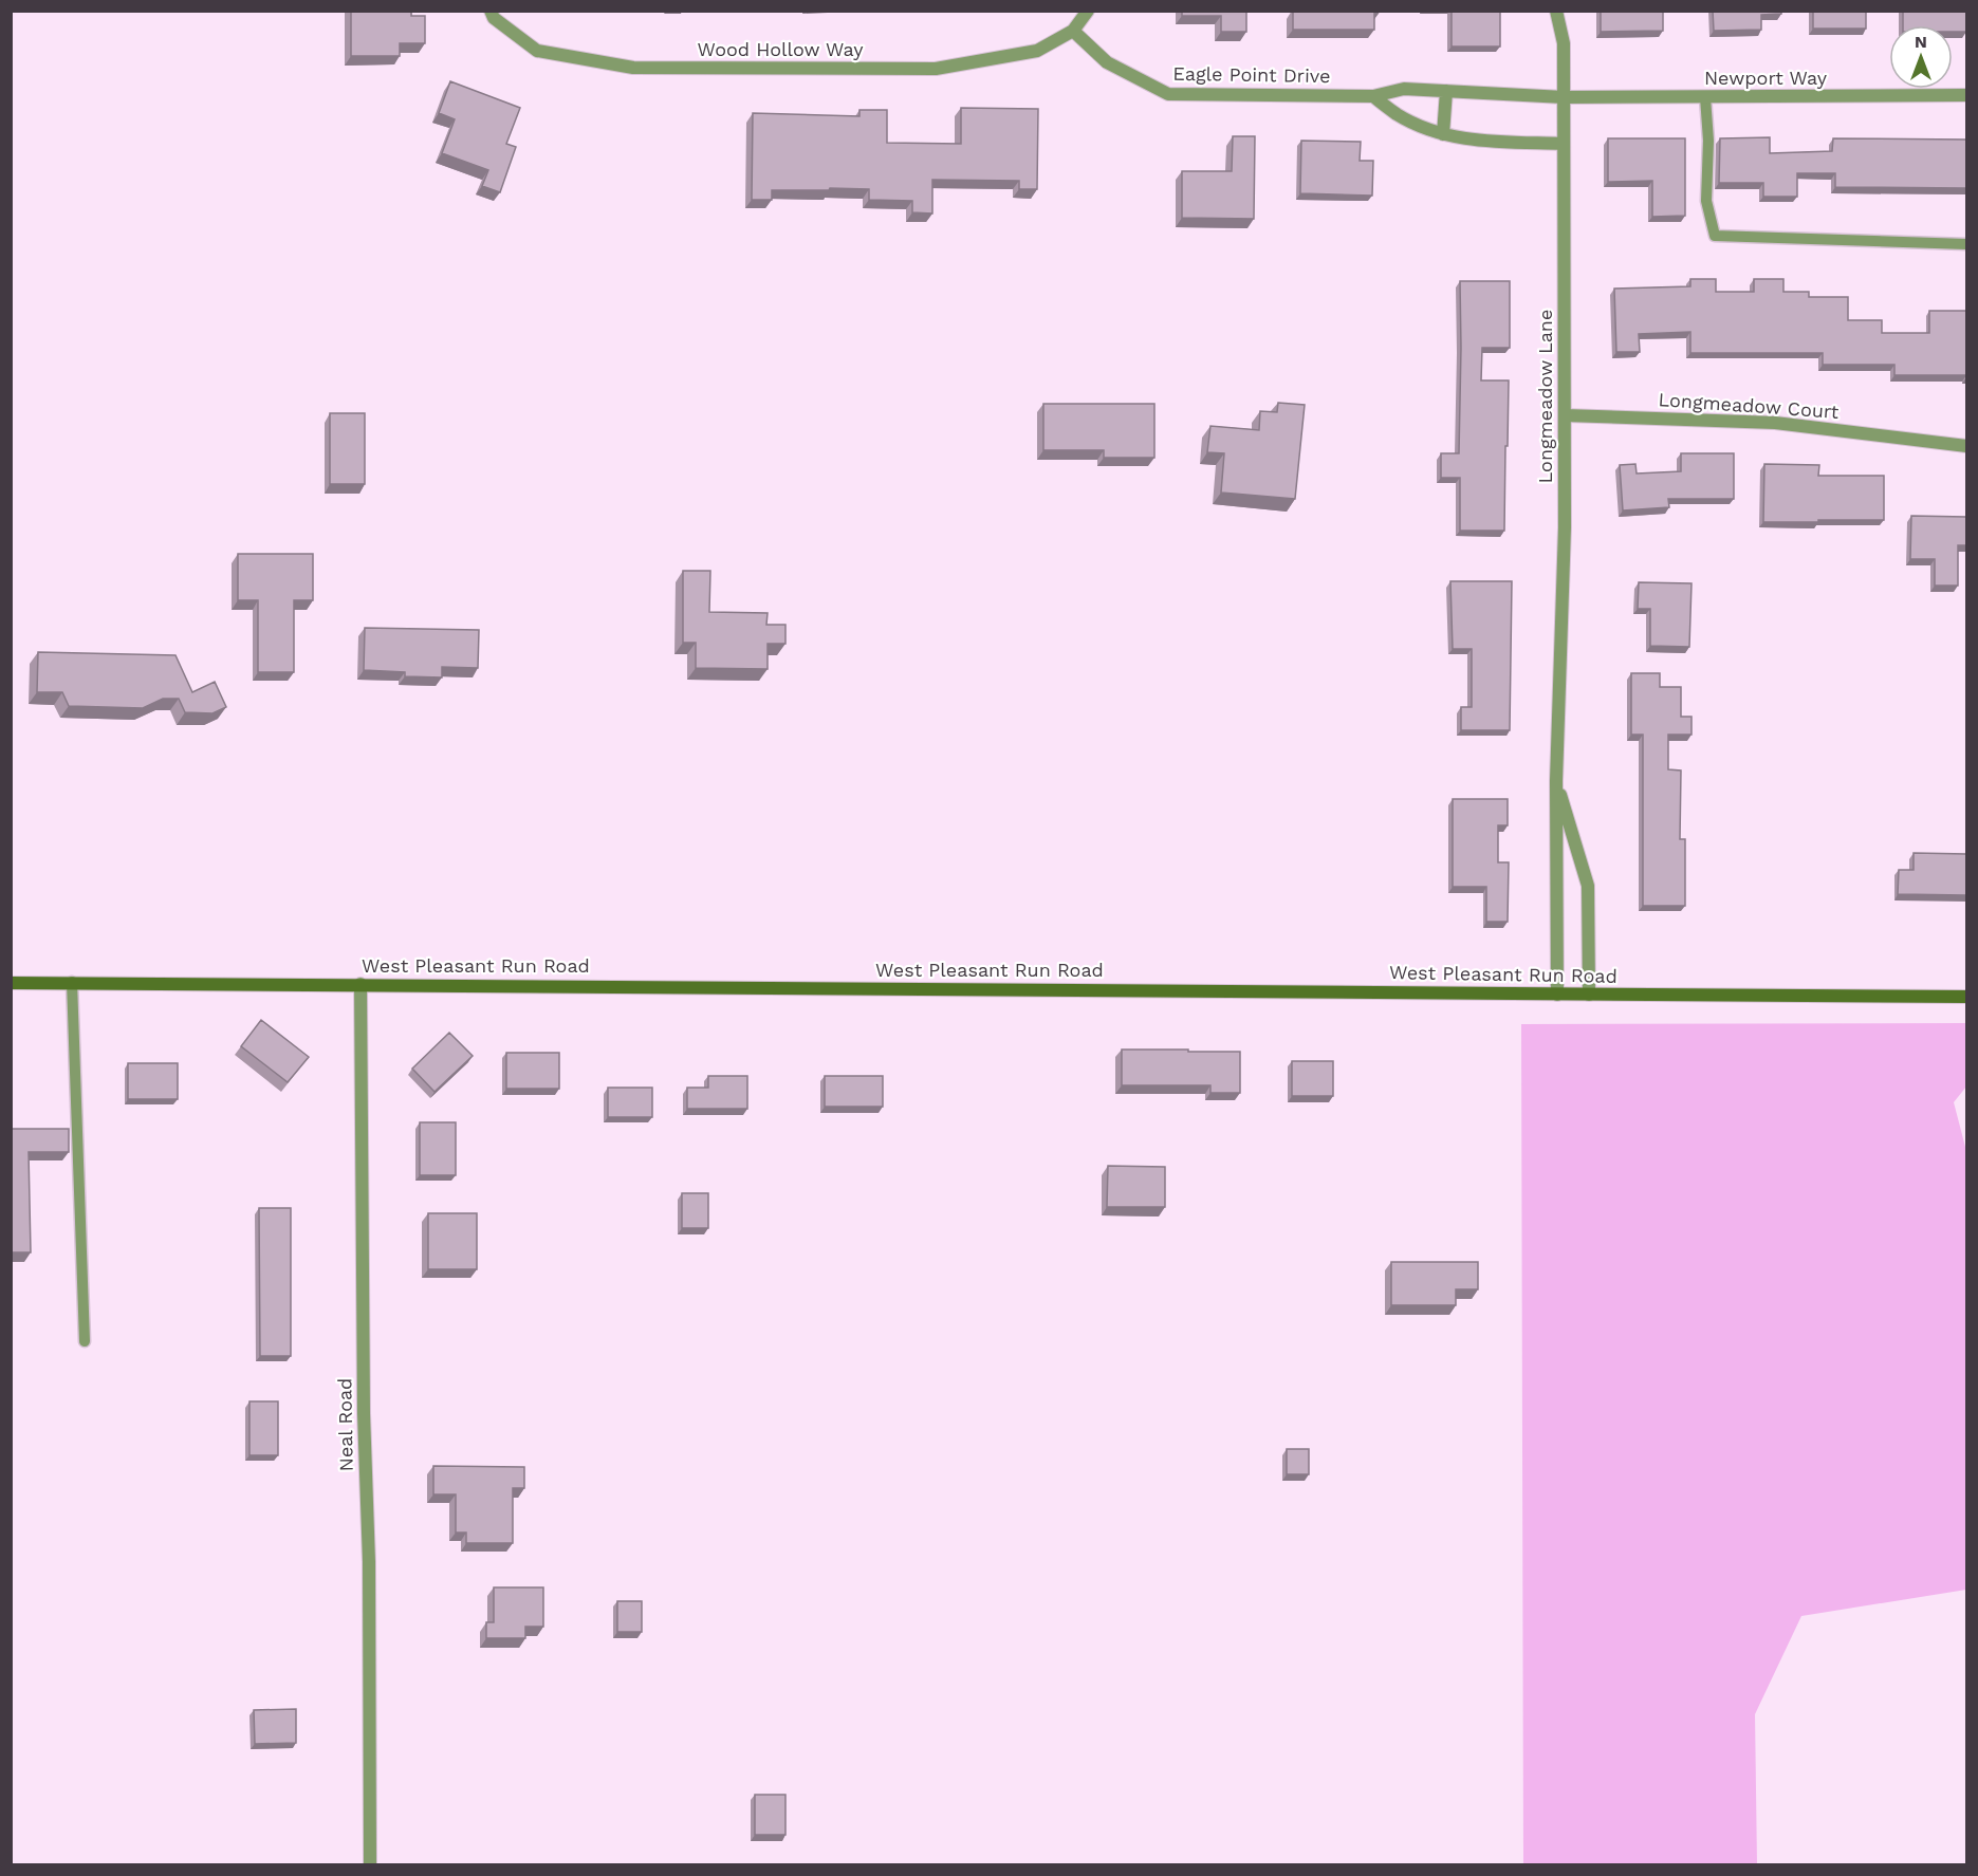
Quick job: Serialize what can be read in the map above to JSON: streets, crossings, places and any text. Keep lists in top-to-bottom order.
{
  "streets": {
    "main road": ["West Pleasant Run Road"],
    "street": [
      "Wood Hollow Way",
      "Eagle Point Drive",
      "Newport Way",
      "Longmeadow Lane",
      "Longmeadow Court",
      "Neal Road"
    ]
  },
  "crossings": [
    ["Wood Hollow Way", "Eagle Point Drive"],
    ["Eagle Point Drive", "Newport Way"],
    ["Eagle Point Drive", "Longmeadow Lane"],
    ["Newport Way", "Longmeadow Lane"],
    ["Longmeadow Lane", "Longmeadow Court"],
    ["Longmeadow Lane", "West Pleasant Run Road"],
    ["West Pleasant Run Road", "Neal Road"]
  ],
  "north": "top"
}
